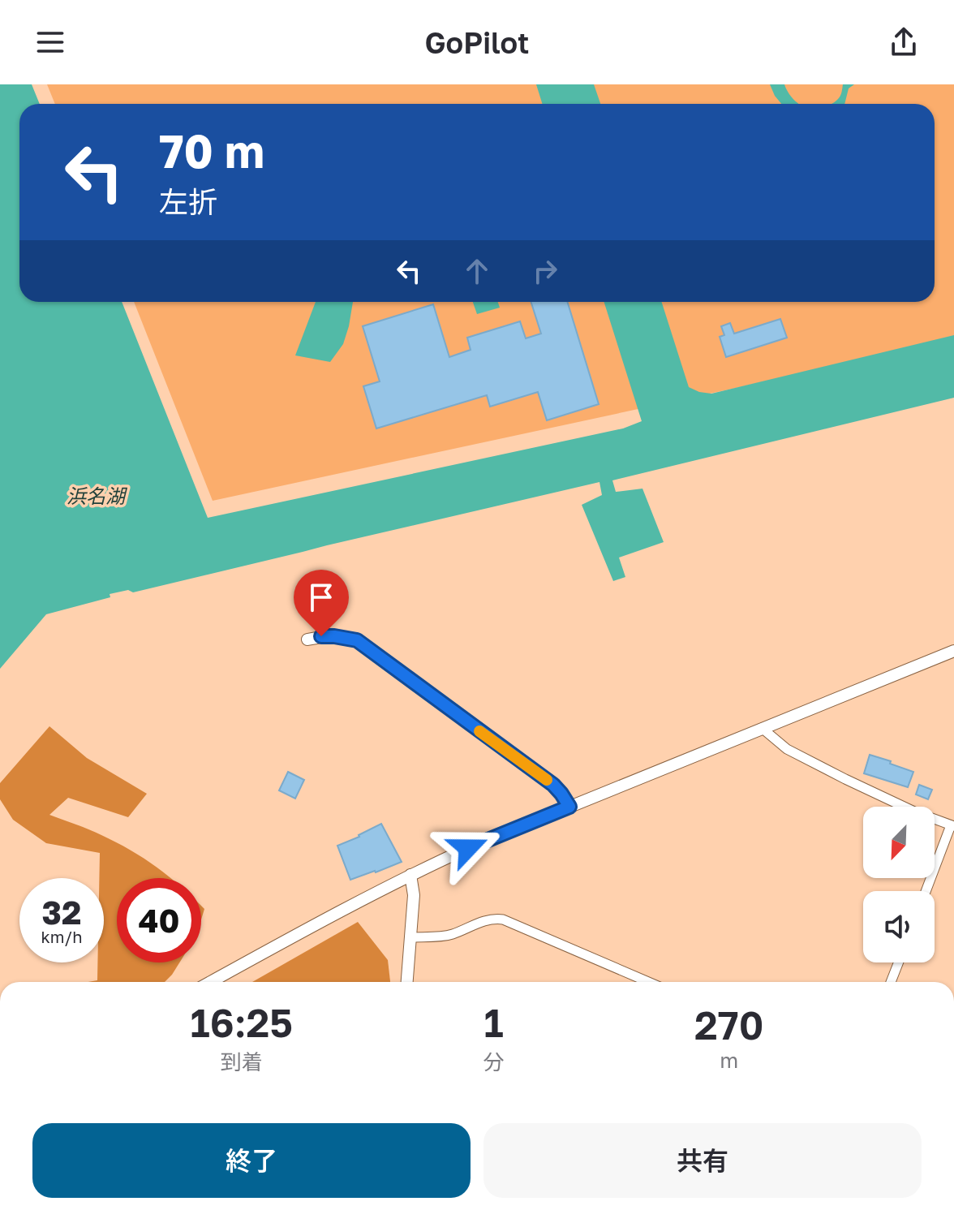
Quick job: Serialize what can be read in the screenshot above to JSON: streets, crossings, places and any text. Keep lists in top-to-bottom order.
{
  "water": ["浜名湖"],
  "north": "bottom left",
  "page": {
    "header": "GoPilot",
    "turn": ["70 m", "左折"],
    "speed": "32 km/h",
    "limit": "40",
    "eta": [
      "16:25",
      "到着",
      "1",
      "分",
      "270",
      "m"
    ],
    "buttons": ["終了", "共有"]
  }
}
